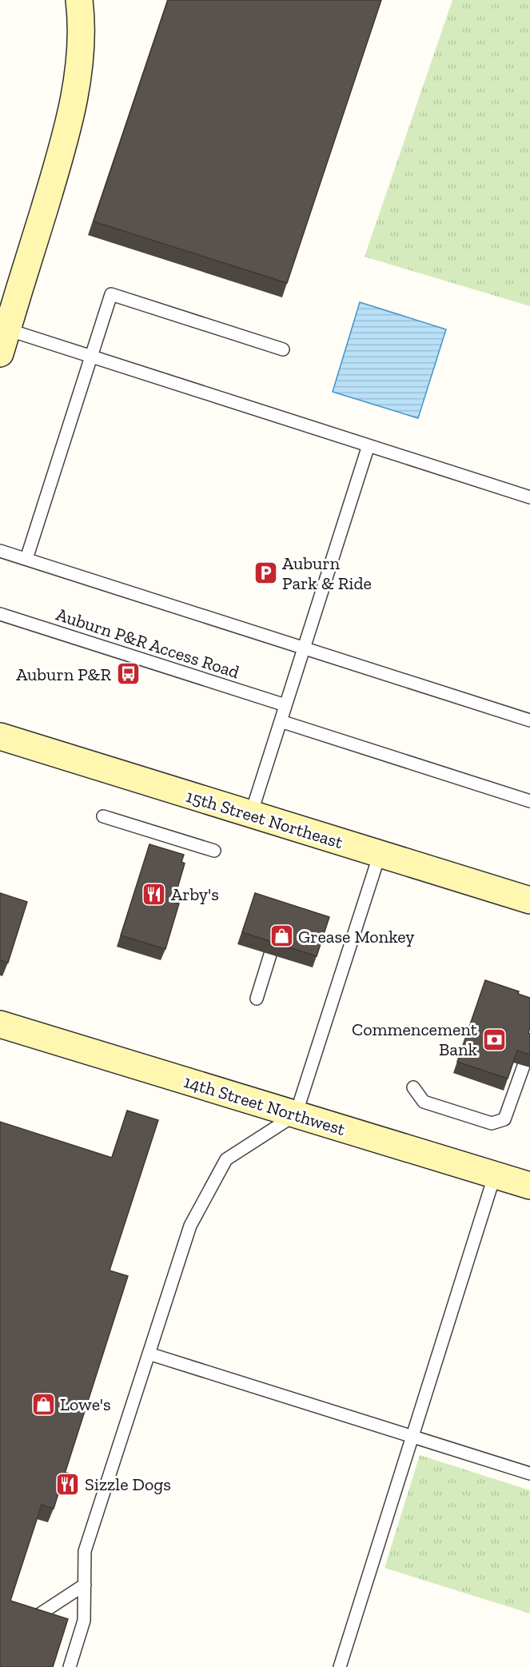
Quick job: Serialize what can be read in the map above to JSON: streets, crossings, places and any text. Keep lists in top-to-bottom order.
{
  "streets": {
    "street": ["15th Street Northeast", "14th Street Northwest"],
    "lane": ["Auburn P&R Access Road"]
  },
  "places": {
    "parking": ["Auburn Park & Ride"],
    "bus stop": ["Auburn P&R"],
    "restaurant": ["Arby's", "Sizzle Dogs"],
    "shop": ["Grease Monkey", "Lowe's"],
    "bank": ["Commencement Bank"]
  }
}
